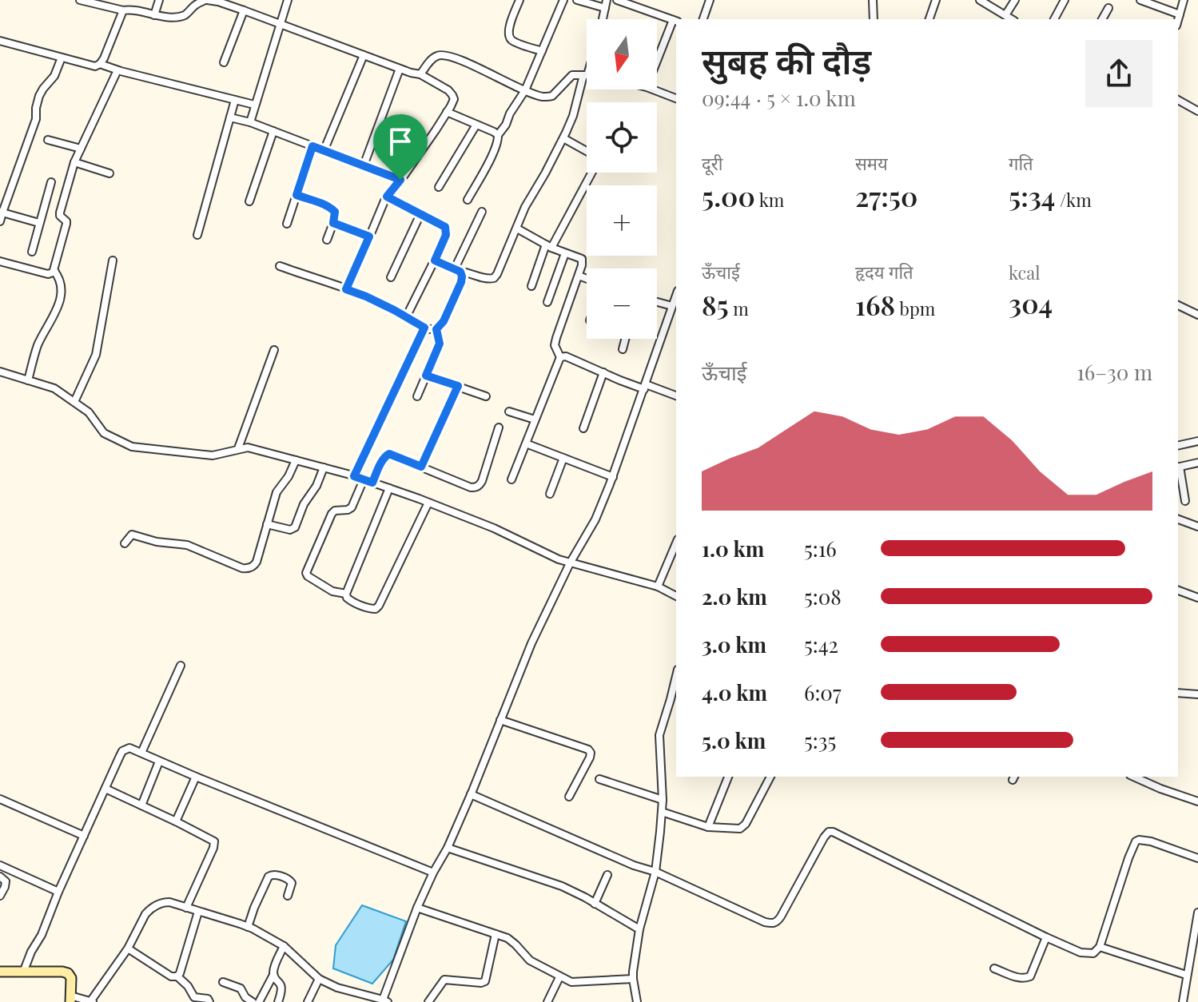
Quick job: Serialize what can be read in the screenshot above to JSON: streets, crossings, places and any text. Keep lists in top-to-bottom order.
{
  "north": "bottom",
  "page": {
    "map_buttons": ["+", "−"],
    "heading": ["सुबह की दौड़", "09:44 · 5 × 1.0 km"],
    "stats": [
      ["दूरी", "5.00 km"],
      ["समय", "27:50"],
      ["गति", "5:34 /km"],
      ["ऊँचाई", "85 m"],
      ["हृदय गति", "168 bpm"],
      ["kcal", "304"]
    ],
    "chart": ["ऊँचाई", "16–30 m"],
    "list": [
      {
        "name": "1.0 km",
        "note": "5:16"
      },
      {
        "name": "2.0 km",
        "note": "5:08"
      },
      {
        "name": "3.0 km",
        "note": "5:42"
      },
      {
        "name": "4.0 km",
        "note": "6:07"
      },
      {
        "name": "5.0 km",
        "note": "5:35"
      }
    ]
  }
}
